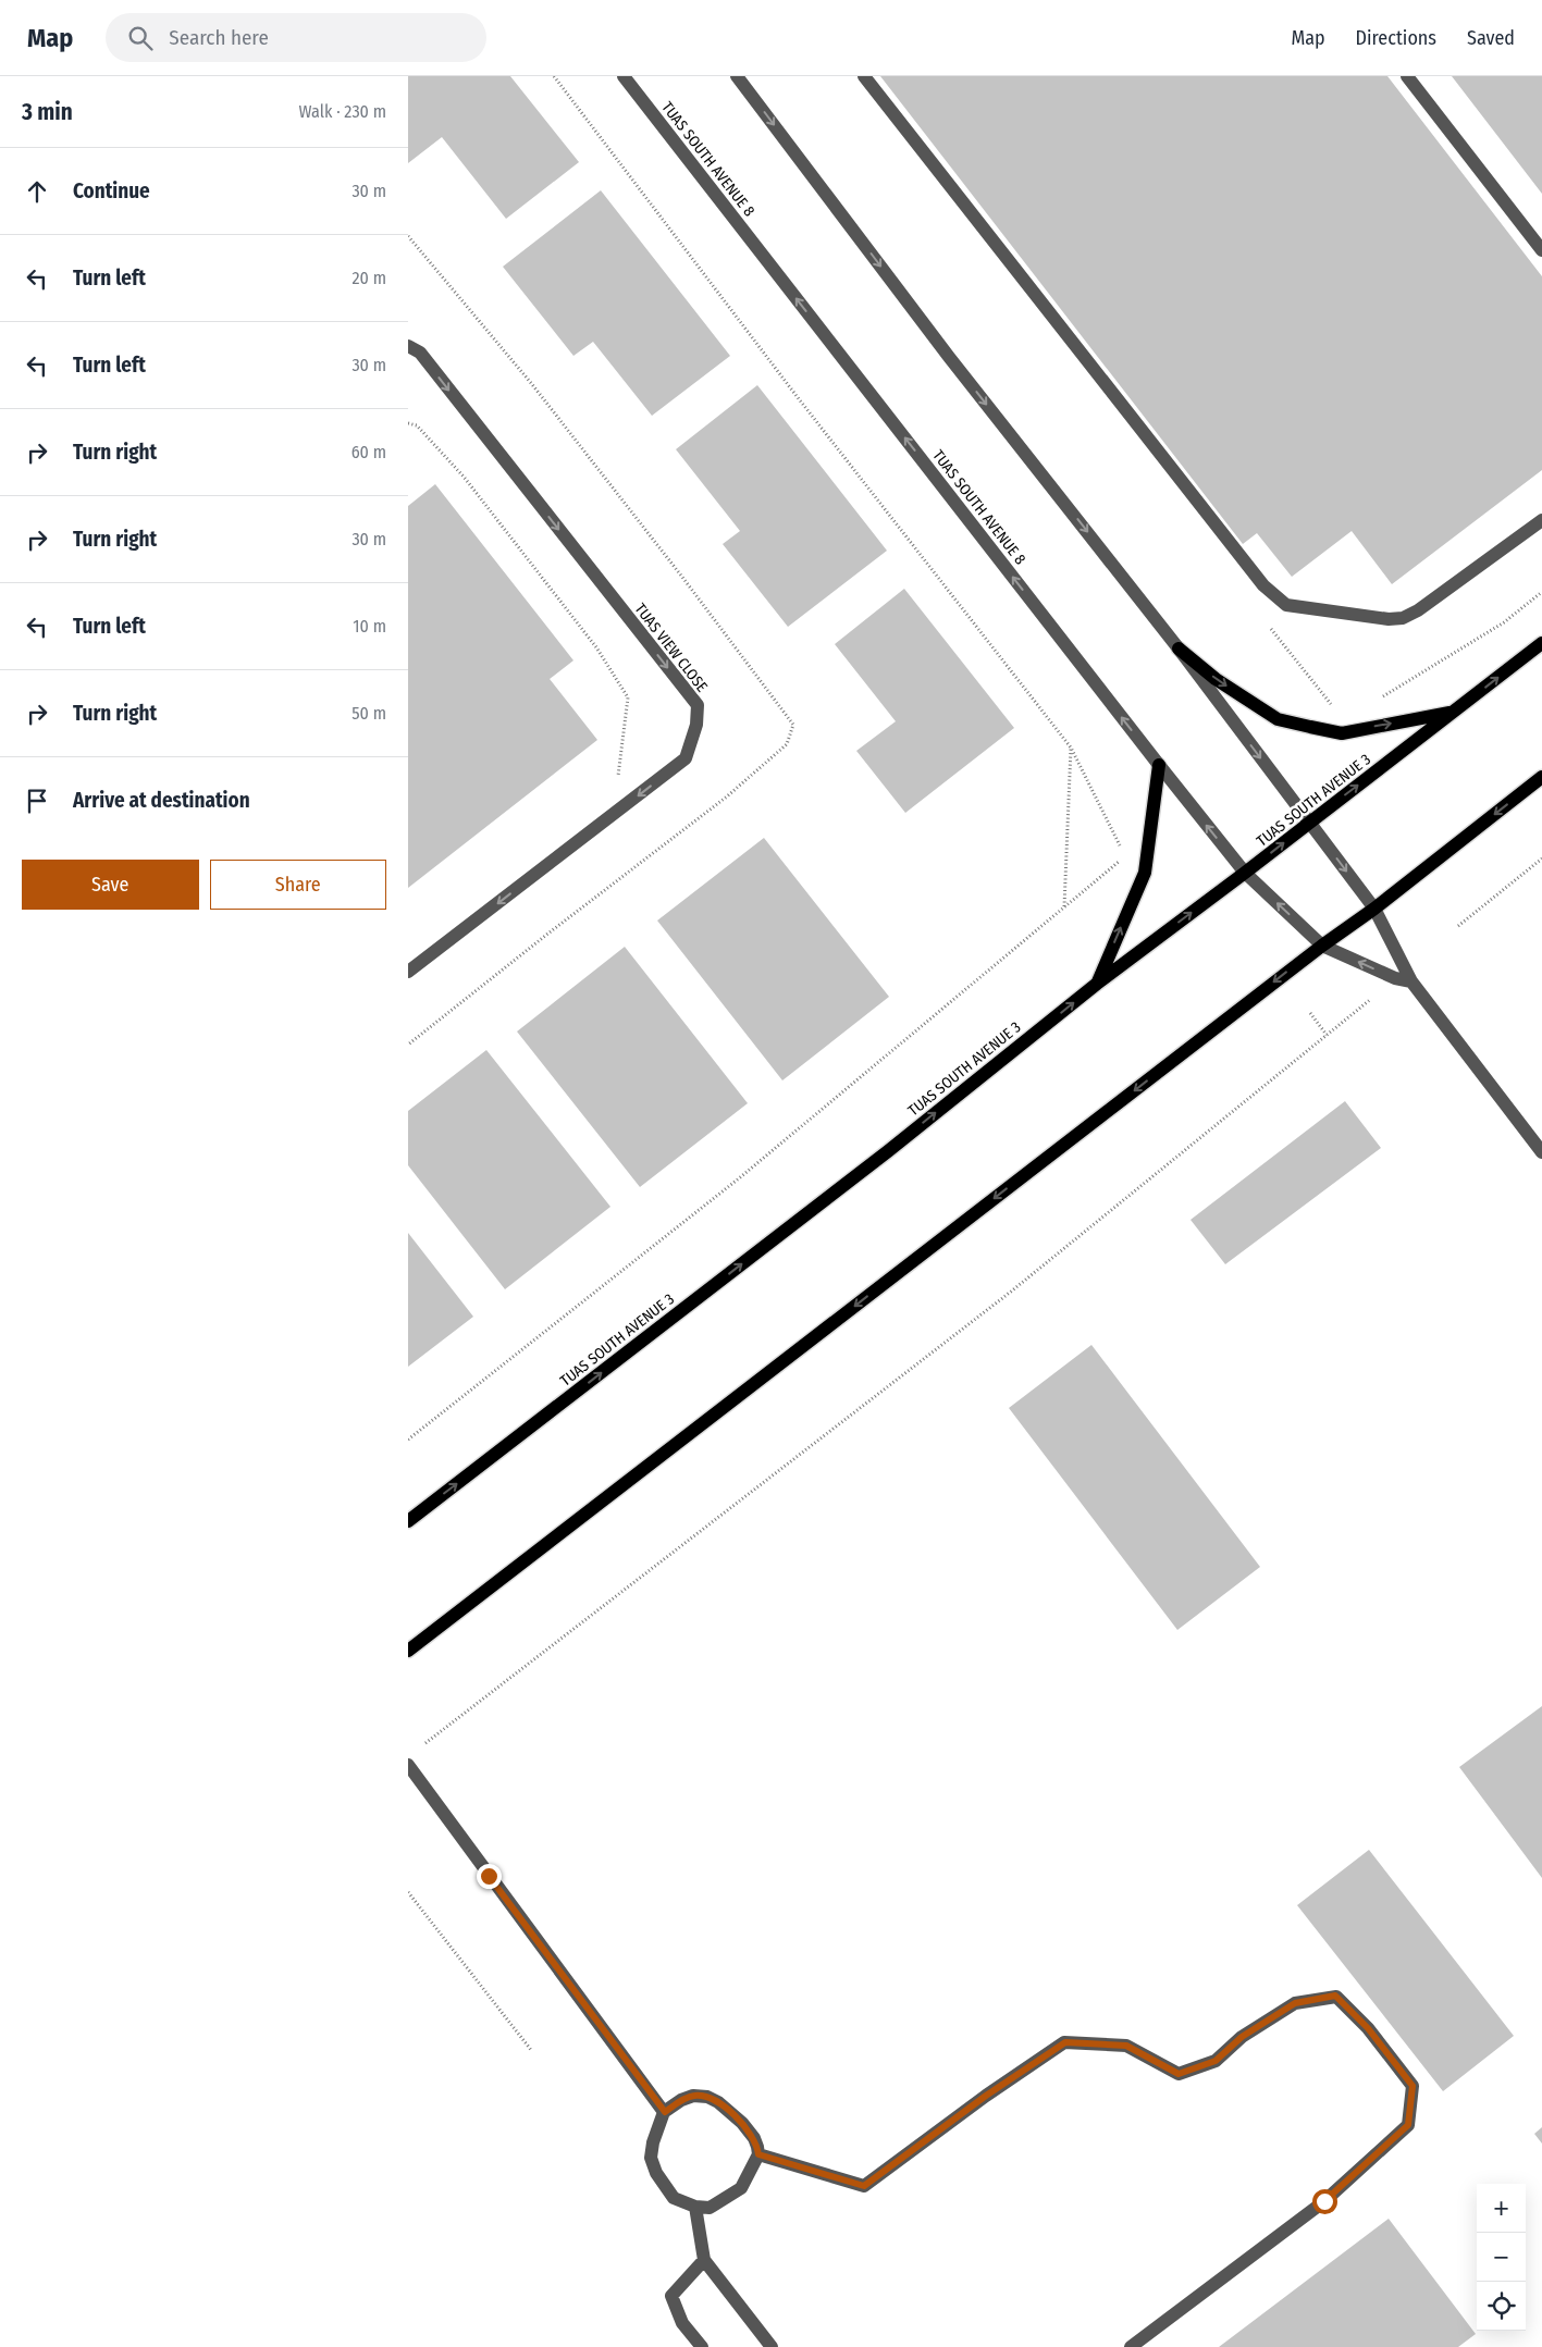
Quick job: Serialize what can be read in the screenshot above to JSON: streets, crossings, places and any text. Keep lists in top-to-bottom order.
{
  "streets": {
    "main road": ["TUAS SOUTH AVENUE 3"],
    "street": ["TUAS SOUTH AVENUE 8", "TUAS VIEW CLOSE"]
  },
  "crossings": [
    ["TUAS SOUTH AVENUE 8", "TUAS SOUTH AVENUE 3"]
  ],
  "page": {
    "header": "Map",
    "search": "Search here",
    "nav": ["Map", "Directions", "Saved"],
    "heading": ["3 min", "Walk · 230 m"],
    "list": [
      ["Continue", "30 m"],
      ["Turn left", "20 m"],
      ["Turn left", "30 m"],
      ["Turn right", "60 m"],
      ["Turn right", "30 m"],
      ["Turn left", "10 m"],
      ["Turn right", "50 m"],
      "Arrive at destination"
    ],
    "buttons": ["Save", "Share"],
    "map_buttons": ["+", "−"]
  }
}
